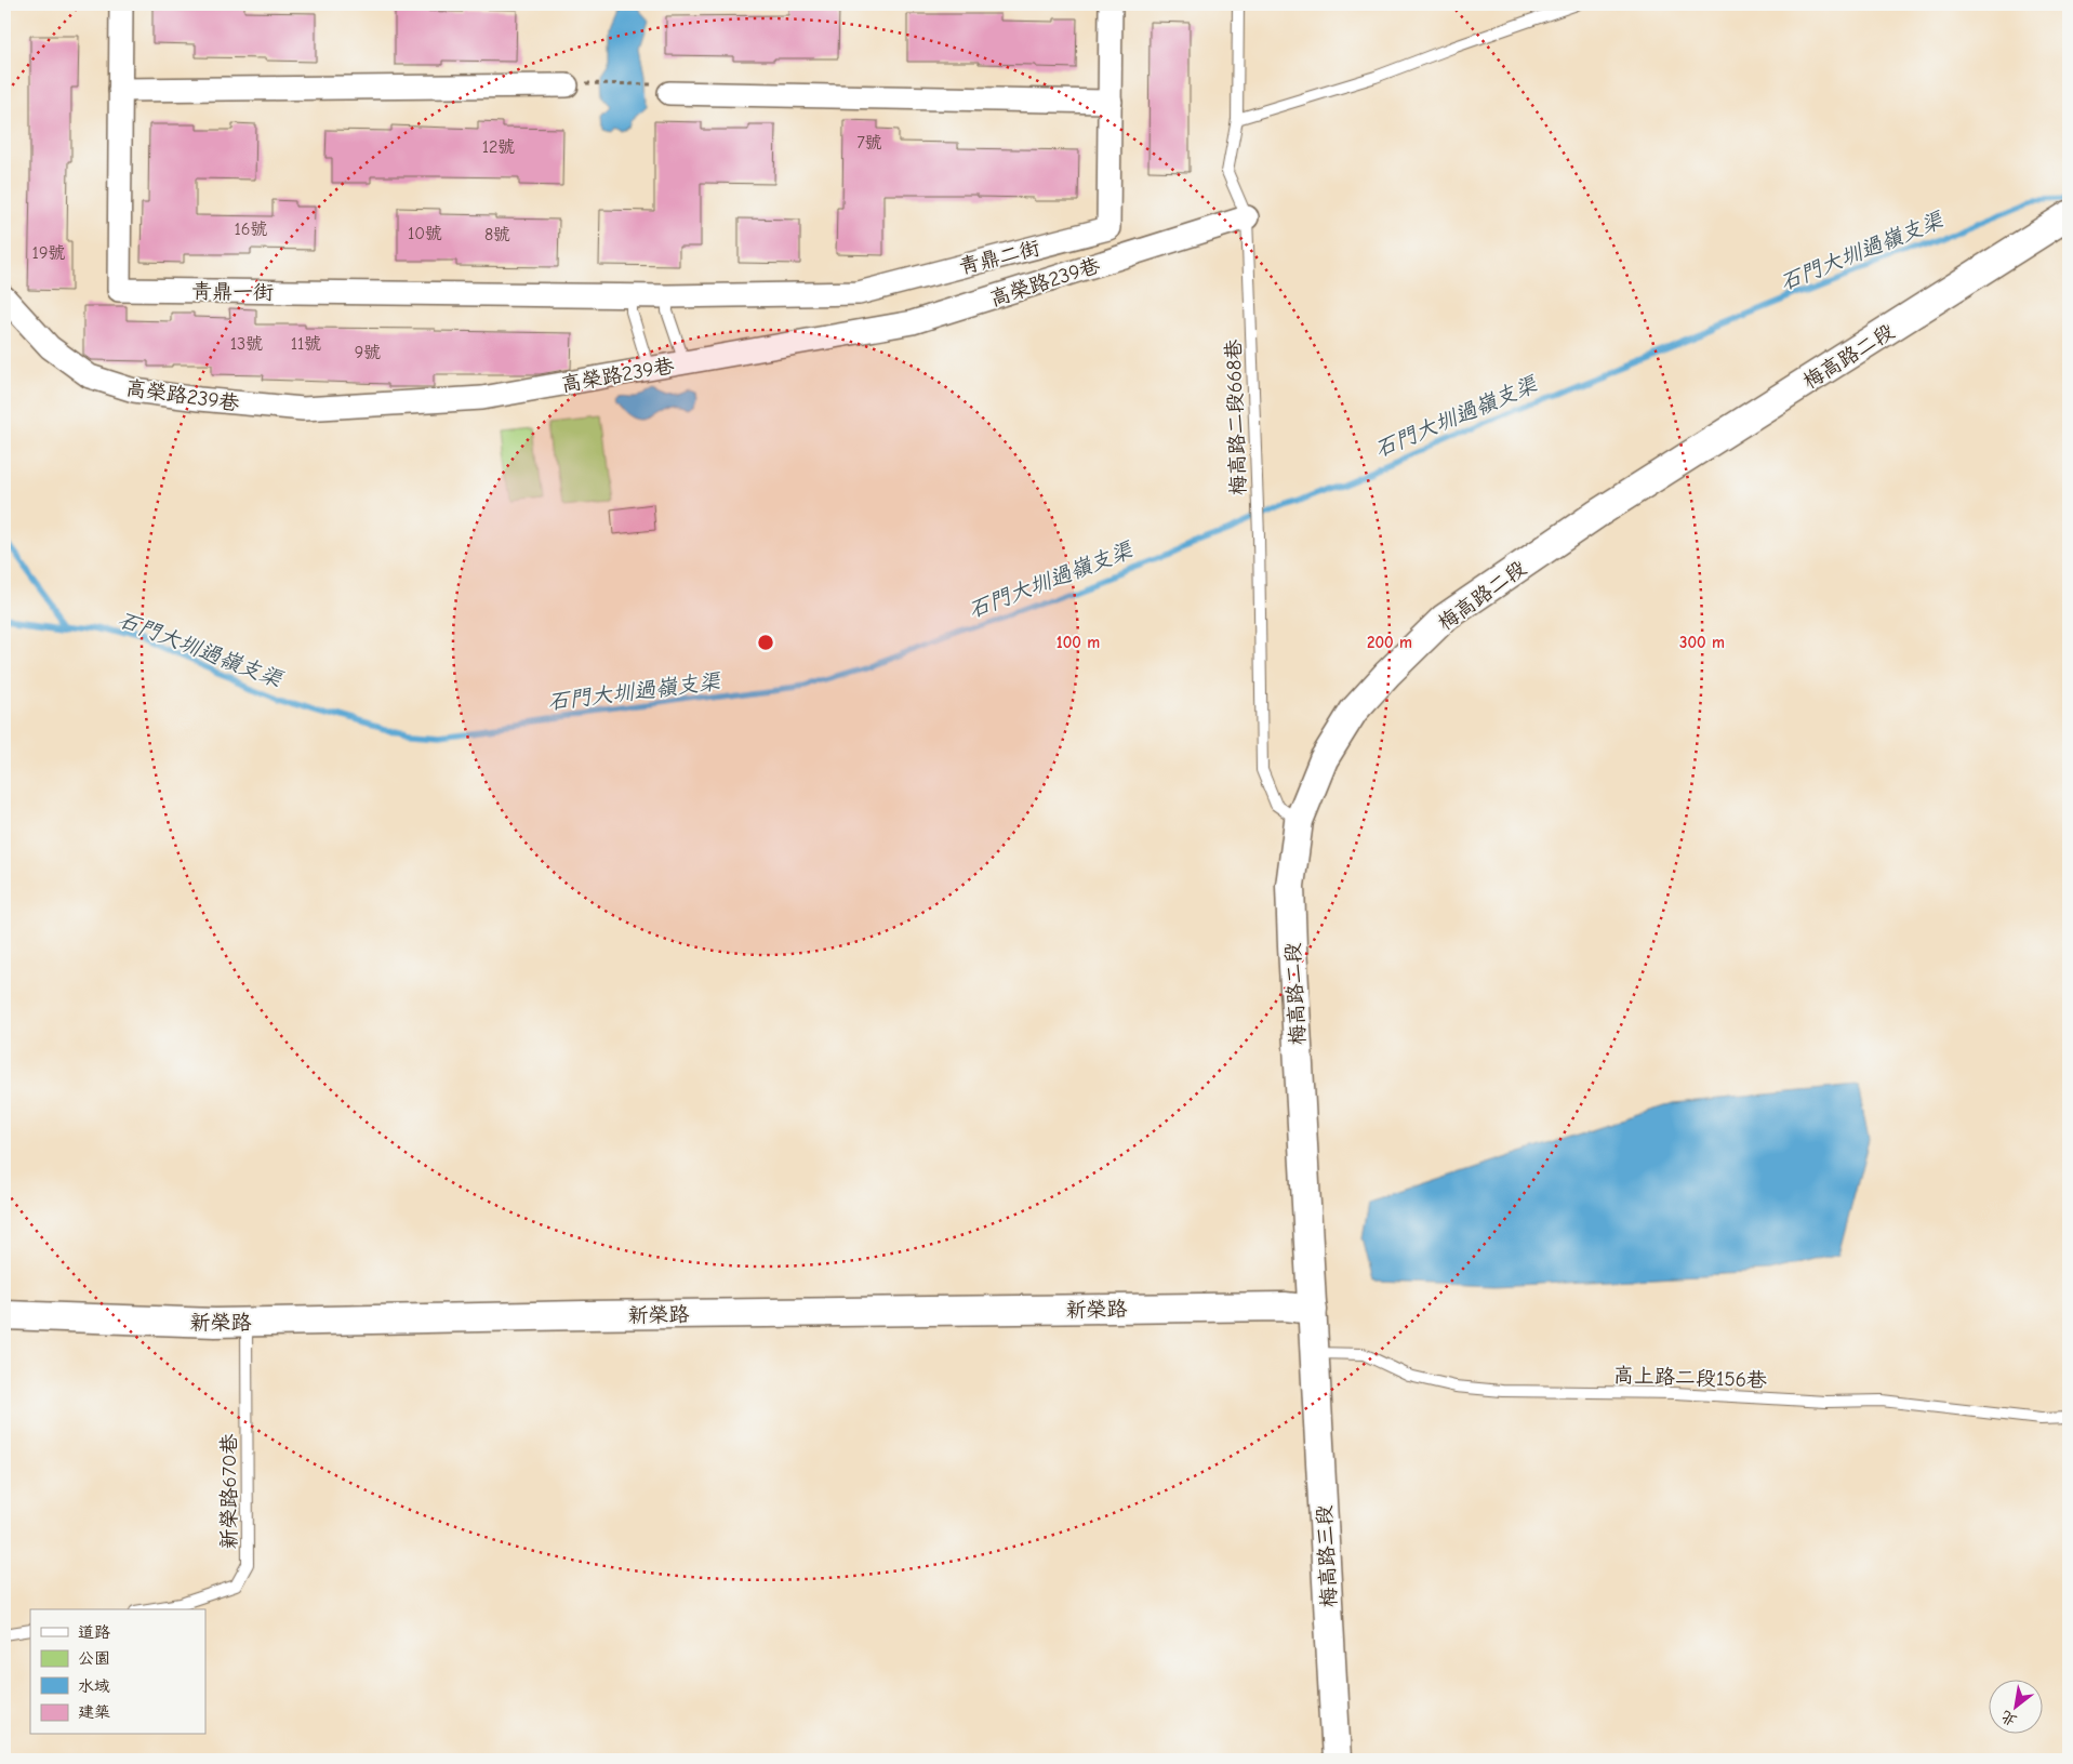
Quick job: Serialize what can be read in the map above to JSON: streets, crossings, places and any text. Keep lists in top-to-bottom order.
{
  "streets": {
    "street": [
      "青鼎二街",
      "高榮路239巷",
      "青鼎一街",
      "梅高路二段",
      "新榮路",
      "梅高路三段"
    ],
    "lane": ["梅高路二段668巷", "高上路二段156巷", "新榮路670巷"]
  },
  "crossings": [
    ["高榮路239巷", "梅高路二段668巷"],
    ["梅高路二段", "梅高路二段668巷"],
    ["梅高路二段", "新榮路"],
    ["梅高路二段", "高上路二段156巷"],
    ["梅高路二段", "梅高路三段"],
    ["新榮路", "新榮路670巷"],
    ["高上路二段156巷", "梅高路三段"]
  ],
  "water": ["石門大圳過嶺支渠"],
  "house_numbers": [
    "7號",
    "12號",
    "16號",
    "10號",
    "8號",
    "19號",
    "13號",
    "11號",
    "9號"
  ],
  "legend": [
    "道路",
    "公園",
    "水域",
    "建築"
  ],
  "north": "bottom left",
  "rings": ["100 m", "200 m", "300 m"]
}
